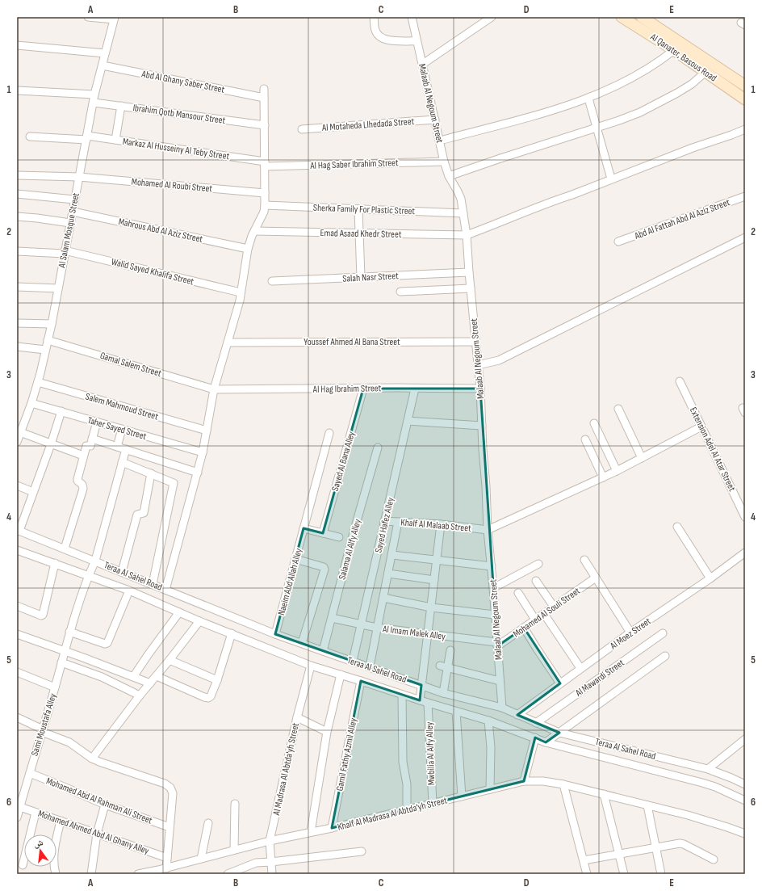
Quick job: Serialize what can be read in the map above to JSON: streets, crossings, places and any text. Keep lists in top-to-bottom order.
{
  "streets": {
    "main road": ["Al Qanater, Basous Road"],
    "street": [
      "Abd Al Ghany Saber Street",
      "Malaab Al Negoum Street",
      "Ibrahim Qotb Mansour Street",
      "Al Motaheda Llhedada Street",
      "Markaz Al Husseiny Al Teby Street",
      "Al Hag Saber Ibrahim Street",
      "Mohamed Al Roubi Street",
      "Sherka Family For Plastic Street",
      "Abd Al Fattah Abd Al Aziz Street",
      "Al Salam Mosque Street",
      "Mahrous Abd Al Aziz Street",
      "Emad Asaad Khedr Street",
      "Walid Sayed Khalifa Street",
      "Salah Nasr Street",
      "Youssef Ahmed Al Bana Street",
      "Gamal Salem Street",
      "Al Hag Ibrahim Street",
      "Salem Mahmoud Street",
      "Taher Sayed Street",
      "Extension Adel Al Atar Street",
      "Sayed Al Bana Alley",
      "Sayed Hafez Alley",
      "Khalf Al Malaab Street",
      "Salama Al Alfy Alley",
      "Teraa Al Sahel Road",
      "Naeim Abd Allah Alley",
      "Mohamed Al Souli Street",
      "Al Imam Malek Alley",
      "Al Moez Street",
      "Al Mawardi Street",
      "Sami Moustafa Alley",
      "Mwbilia Al Alfy Alley",
      "Gamil Fathy Azmil Alley",
      "Al Madrasa Al Abtda'yh Street",
      "Mohamed Abd Al Rahman Ali Street",
      "Khalf Al Madrasa Al Abtda'yh Street",
      "Mohamed Ahmed Abd Al Ghany Alley"
    ]
  },
  "crossings": [
    ["Abd Al Ghany Saber Street", "Al Salam Mosque Street"],
    ["Malaab Al Negoum Street", "Al Motaheda Llhedada Street"],
    ["Malaab Al Negoum Street", "Al Hag Saber Ibrahim Street"],
    ["Malaab Al Negoum Street", "Sherka Family For Plastic Street"],
    ["Malaab Al Negoum Street", "Emad Asaad Khedr Street"],
    ["Malaab Al Negoum Street", "Salah Nasr Street"],
    ["Malaab Al Negoum Street", "Youssef Ahmed Al Bana Street"],
    ["Malaab Al Negoum Street", "Al Hag Ibrahim Street"],
    ["Malaab Al Negoum Street", "Khalf Al Malaab Street"],
    ["Malaab Al Negoum Street", "Teraa Al Sahel Road"],
    ["Malaab Al Negoum Street", "Mohamed Al Souli Street"],
    ["Malaab Al Negoum Street", "Al Imam Malek Alley"],
    ["Ibrahim Qotb Mansour Street", "Al Salam Mosque Street"],
    ["Markaz Al Husseiny Al Teby Street", "Al Hag Saber Ibrahim Street"],
    ["Markaz Al Husseiny Al Teby Street", "Al Salam Mosque Street"],
    ["Mohamed Al Roubi Street", "Al Salam Mosque Street"],
    ["Al Salam Mosque Street", "Mahrous Abd Al Aziz Street"],
    ["Al Salam Mosque Street", "Walid Sayed Khalifa Street"],
    ["Al Salam Mosque Street", "Gamal Salem Street"],
    ["Al Salam Mosque Street", "Salem Mahmoud Street"],
    ["Al Salam Mosque Street", "Taher Sayed Street"],
    ["Gamal Salem Street", "Al Hag Ibrahim Street"],
    ["Al Hag Ibrahim Street", "Sayed Al Bana Alley"],
    ["Al Hag Ibrahim Street", "Sayed Hafez Alley"],
    ["Sayed Hafez Alley", "Khalf Al Malaab Street"],
    ["Sayed Hafez Alley", "Teraa Al Sahel Road"],
    ["Sayed Hafez Alley", "Al Imam Malek Alley"],
    ["Salama Al Alfy Alley", "Teraa Al Sahel Road"],
    ["Salama Al Alfy Alley", "Al Imam Malek Alley"],
    ["Teraa Al Sahel Road", "Naeim Abd Allah Alley"],
    ["Teraa Al Sahel Road", "Al Moez Street"],
    ["Teraa Al Sahel Road", "Al Mawardi Street"],
    ["Teraa Al Sahel Road", "Sami Moustafa Alley"],
    ["Teraa Al Sahel Road", "Mwbilia Al Alfy Alley"],
    ["Teraa Al Sahel Road", "Gamil Fathy Azmil Alley"],
    ["Teraa Al Sahel Road", "Al Madrasa Al Abtda'yh Street"],
    ["Mohamed Al Souli Street", "Al Imam Malek Alley"],
    ["Sami Moustafa Alley", "Mohamed Abd Al Rahman Ali Street"],
    ["Sami Moustafa Alley", "Mohamed Ahmed Abd Al Ghany Alley"],
    ["Mwbilia Al Alfy Alley", "Khalf Al Madrasa Al Abtda'yh Street"],
    ["Gamil Fathy Azmil Alley", "Khalf Al Madrasa Al Abtda'yh Street"],
    ["Al Madrasa Al Abtda'yh Street", "Khalf Al Madrasa Al Abtda'yh Street"]
  ],
  "north": "top",
  "grid": {
    "columns": [
      "A",
      "B",
      "C",
      "D",
      "E"
    ],
    "rows": [
      "1",
      "2",
      "3",
      "4",
      "5",
      "6"
    ]
  }
}
